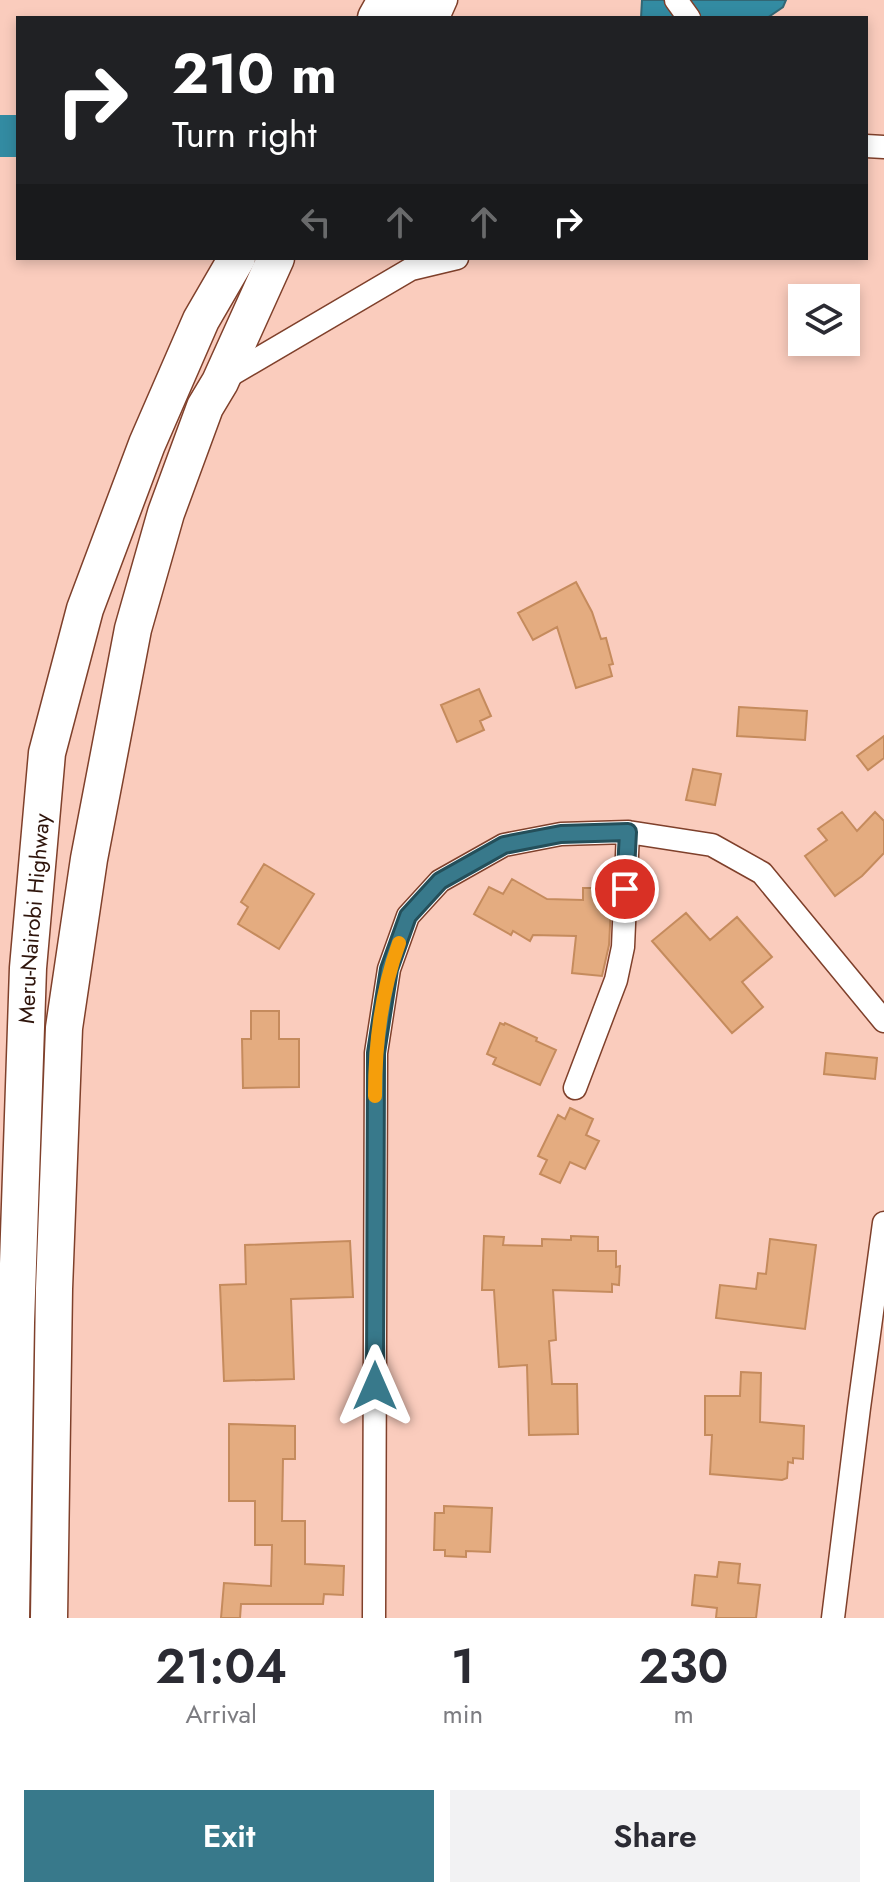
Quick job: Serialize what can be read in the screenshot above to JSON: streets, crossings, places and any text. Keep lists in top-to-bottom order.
{
  "streets": {
    "highway": ["Meru-Nairobi Highway"]
  },
  "page": {
    "turn": ["210 m", "Turn right"],
    "eta": [
      "21:04",
      "Arrival",
      "1",
      "min",
      "230",
      "m"
    ],
    "buttons": ["Exit", "Share"]
  }
}
